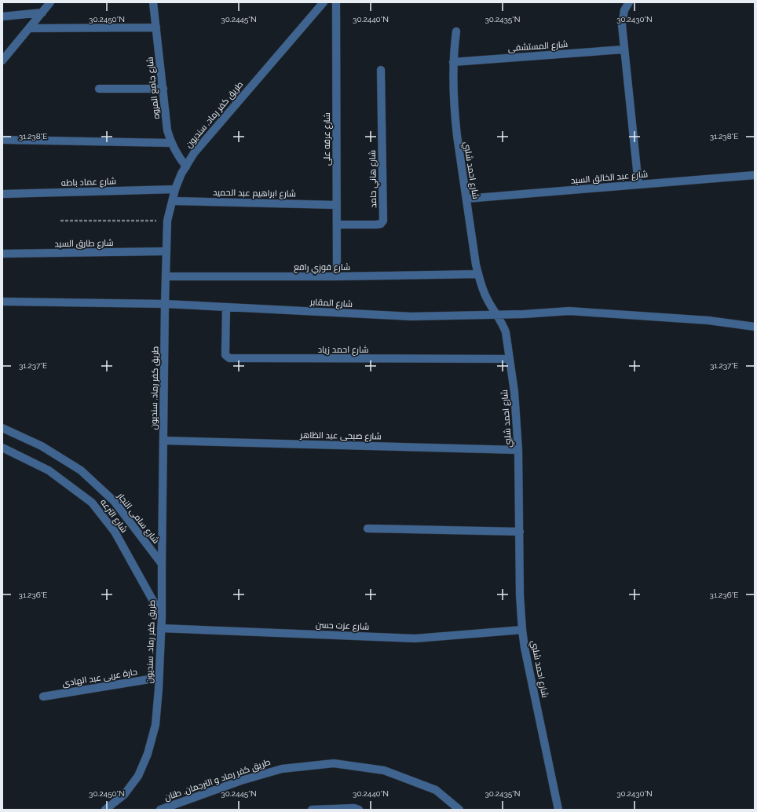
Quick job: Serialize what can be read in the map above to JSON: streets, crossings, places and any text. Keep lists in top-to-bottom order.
{
  "streets": {
    "street": [
      "شارع المستشفى",
      "شارع جامع المروه",
      "طريق كفر رماد, سنديون",
      "شارع عرفه على",
      "شارع احمد شلبي",
      "شارع عبد الخالق السيد",
      "شارع هاني حامد",
      "شارع عماد باطه",
      "شارع ابراهيم عبد الحميد",
      "شارع طارق السيد",
      "شارع فوزي رافع",
      "شارع المقابر",
      "شارع احمد زياد",
      "شارع صبحى عبد الظاهر",
      "شارع الترعه",
      "شارع سامى النجار",
      "شارع عزت حسن",
      "حارة عربى عبد الهادى",
      "طريق كفر رماد و الترجمان, طنان"
    ]
  },
  "crossings": [
    ["شارع المستشفى", "شارع احمد شلبي"],
    ["شارع جامع المروه", "طريق كفر رماد, سنديون"],
    ["طريق كفر رماد, سنديون", "شارع عماد باطه"],
    ["طريق كفر رماد, سنديون", "شارع ابراهيم عبد الحميد"],
    ["طريق كفر رماد, سنديون", "شارع طارق السيد"],
    ["طريق كفر رماد, سنديون", "شارع فوزي رافع"],
    ["طريق كفر رماد, سنديون", "شارع المقابر"],
    ["طريق كفر رماد, سنديون", "شارع صبحى عبد الظاهر"],
    ["طريق كفر رماد, سنديون", "شارع الترعه"],
    ["طريق كفر رماد, سنديون", "شارع سامى النجار"],
    ["طريق كفر رماد, سنديون", "شارع عزت حسن"],
    ["طريق كفر رماد, سنديون", "حارة عربى عبد الهادى"],
    ["شارع عرفه على", "شارع هاني حامد"],
    ["شارع عرفه على", "شارع ابراهيم عبد الحميد"],
    ["شارع عرفه على", "شارع فوزي رافع"],
    ["شارع احمد شلبي", "شارع عبد الخالق السيد"],
    ["شارع احمد شلبي", "شارع فوزي رافع"],
    ["شارع احمد شلبي", "شارع المقابر"],
    ["شارع احمد شلبي", "شارع احمد زياد"],
    ["شارع احمد شلبي", "شارع صبحى عبد الظاهر"],
    ["شارع احمد شلبي", "شارع عزت حسن"],
    ["شارع المقابر", "شارع احمد زياد"]
  ],
  "coordinates": [
    "30.2450°N",
    "30.2445°N",
    "30.2440°N",
    "30.2435°N",
    "30.2430°N",
    "31.238°E",
    "31.237°E",
    "31.236°E"
  ]
}
